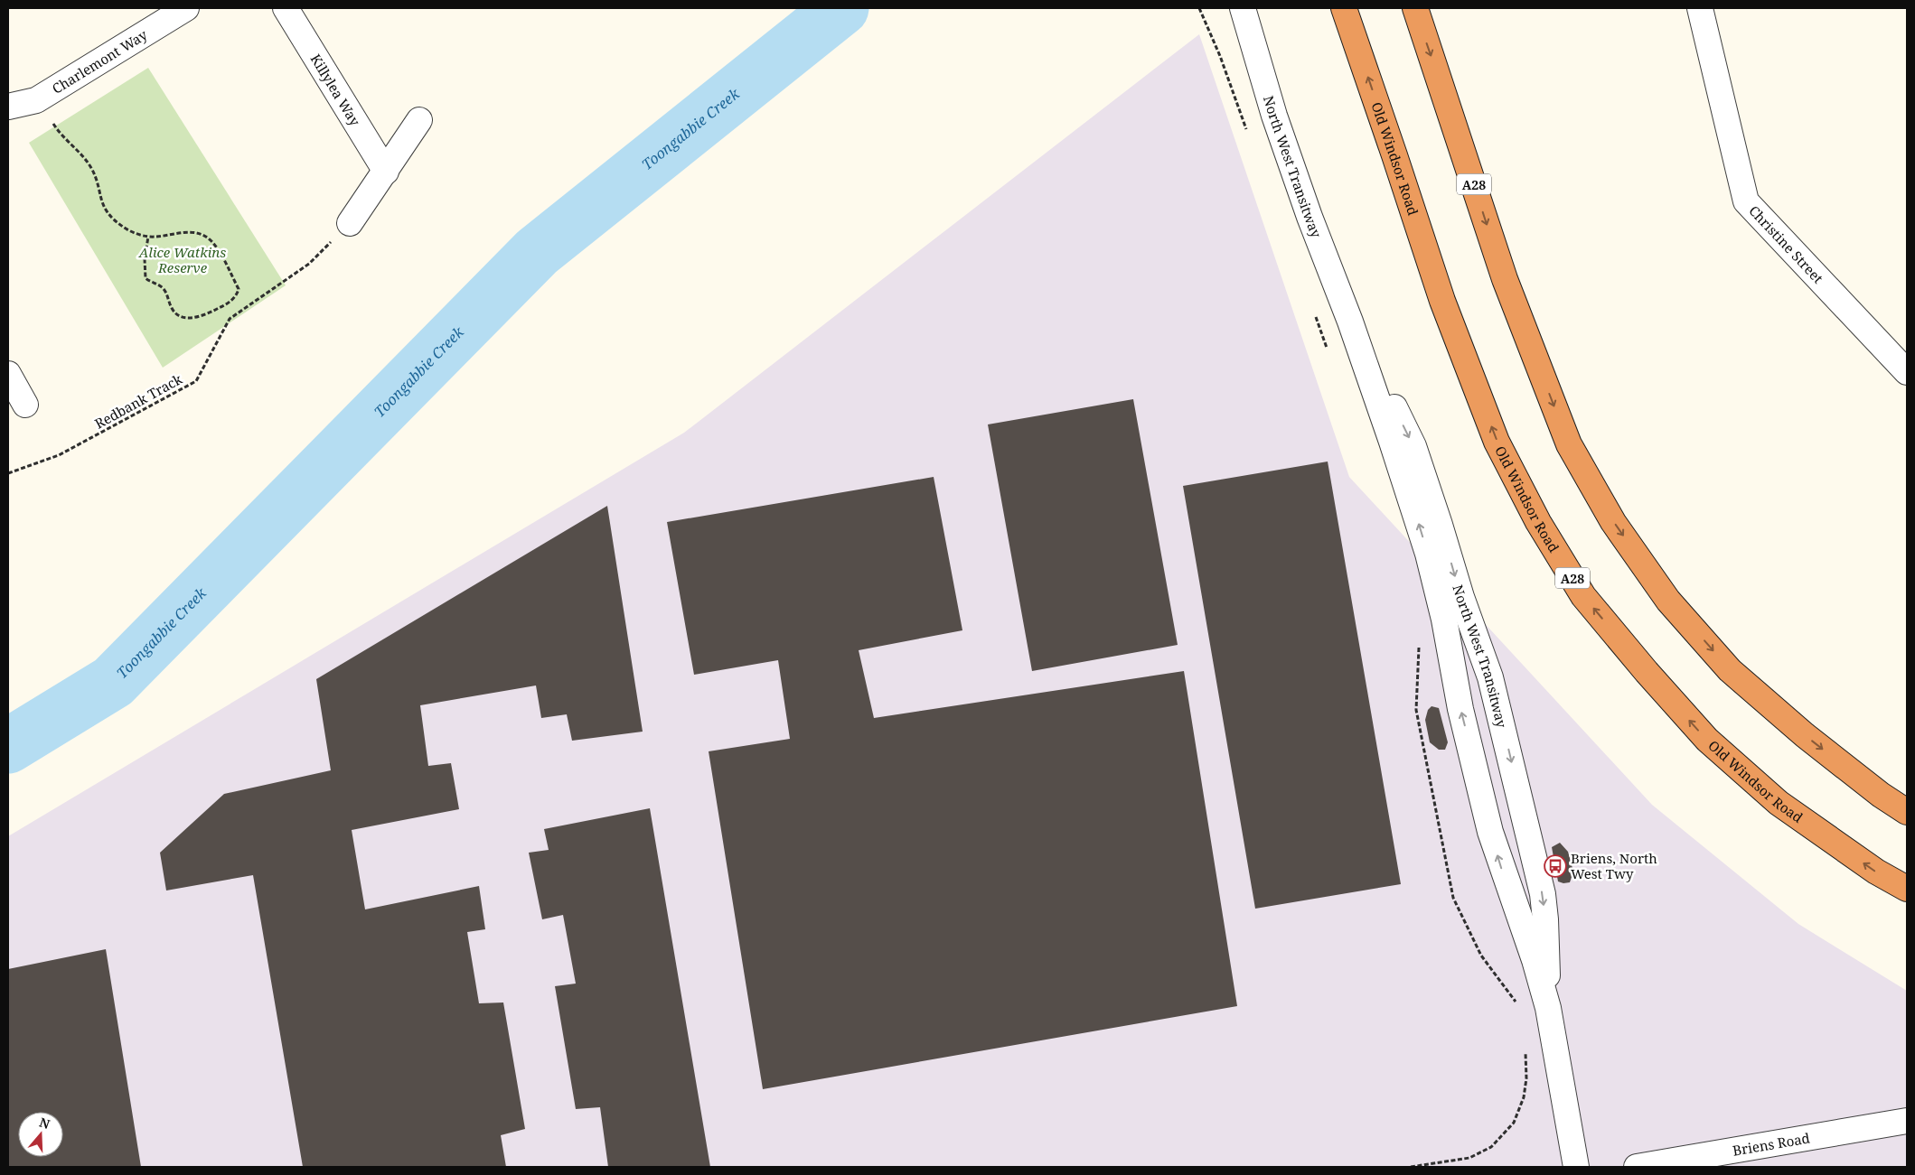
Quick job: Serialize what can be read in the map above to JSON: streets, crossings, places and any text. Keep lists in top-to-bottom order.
{
  "streets": {
    "highway": ["Old Windsor Road", "A28"],
    "street": [
      "Charlemont Way",
      "Killylea Way",
      "North West Transitway",
      "Christine Street",
      "Briens Road"
    ],
    "path": ["Redbank Track"]
  },
  "water": ["Toongabbie Creek"],
  "parks": ["Alice Watkins Reserve"],
  "places": {
    "bus stop": ["Briens, North West Twy"]
  },
  "north": "top"
}
